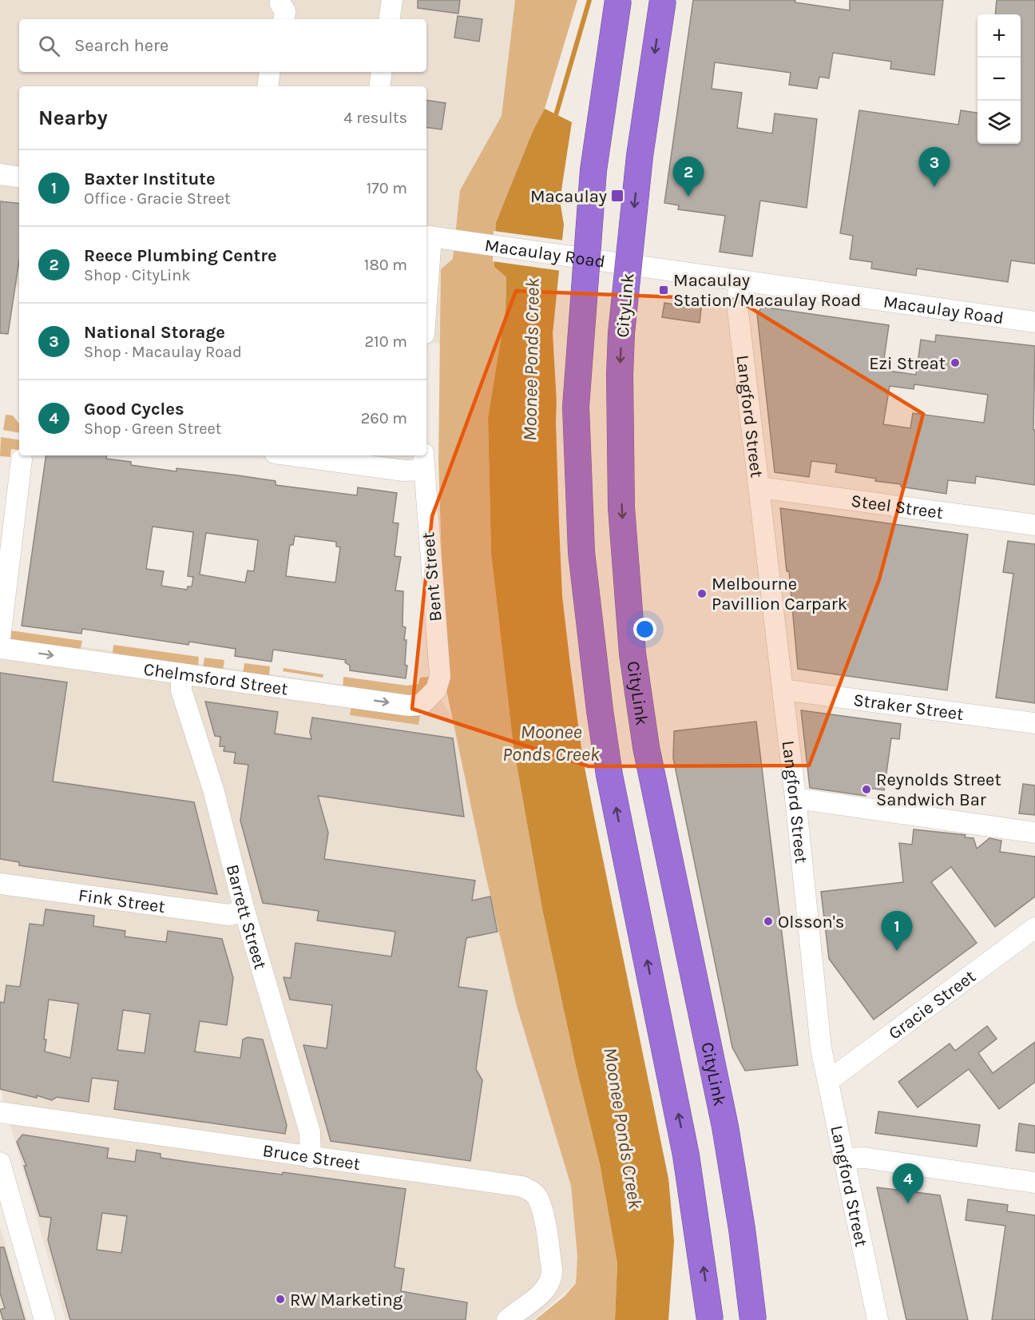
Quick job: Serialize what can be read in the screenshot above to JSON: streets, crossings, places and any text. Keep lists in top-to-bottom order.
{
  "streets": {
    "highway": ["CityLink"],
    "street": [
      "Macaulay Road",
      "Langford Street",
      "Steel Street",
      "Bent Street",
      "Chelmsford Street",
      "Straker Street",
      "Fink Street",
      "Barrett Street",
      "Gracie Street",
      "Bruce Street"
    ]
  },
  "crossings": [
    ["Macaulay Road", "Langford Street"],
    ["Langford Street", "Steel Street"],
    ["Langford Street", "Straker Street"],
    ["Langford Street", "Gracie Street"],
    ["Bent Street", "Chelmsford Street"],
    ["Chelmsford Street", "Barrett Street"],
    ["Fink Street", "Barrett Street"],
    ["Barrett Street", "Bruce Street"]
  ],
  "one_way": ["Chelmsford Street"],
  "water": ["Moonee Ponds Creek"],
  "places": {
    "transit": ["Macaulay", "Macaulay Station/Macaulay Road"],
    "other": [
      "Ezi Streat",
      "Melbourne Pavillion Carpark",
      "Reynolds Street Sandwich Bar",
      "Olsson's",
      "RW Marketing"
    ]
  },
  "page": {
    "map_buttons": ["+", "−"],
    "search": "Search here",
    "heading": ["Nearby", "4 results"],
    "pins": [
      "3",
      "2",
      "1",
      "4"
    ],
    "list": [
      {
        "mark": "1",
        "name": "Baxter Institute",
        "note": "Office · Gracie Street",
        "value": "170 m"
      },
      {
        "mark": "2",
        "name": "Reece Plumbing Centre",
        "note": "Shop · CityLink",
        "value": "180 m"
      },
      {
        "mark": "3",
        "name": "National Storage",
        "note": "Shop · Macaulay Road",
        "value": "210 m"
      },
      {
        "mark": "4",
        "name": "Good Cycles",
        "note": "Shop · Green Street",
        "value": "260 m"
      }
    ]
  }
}
